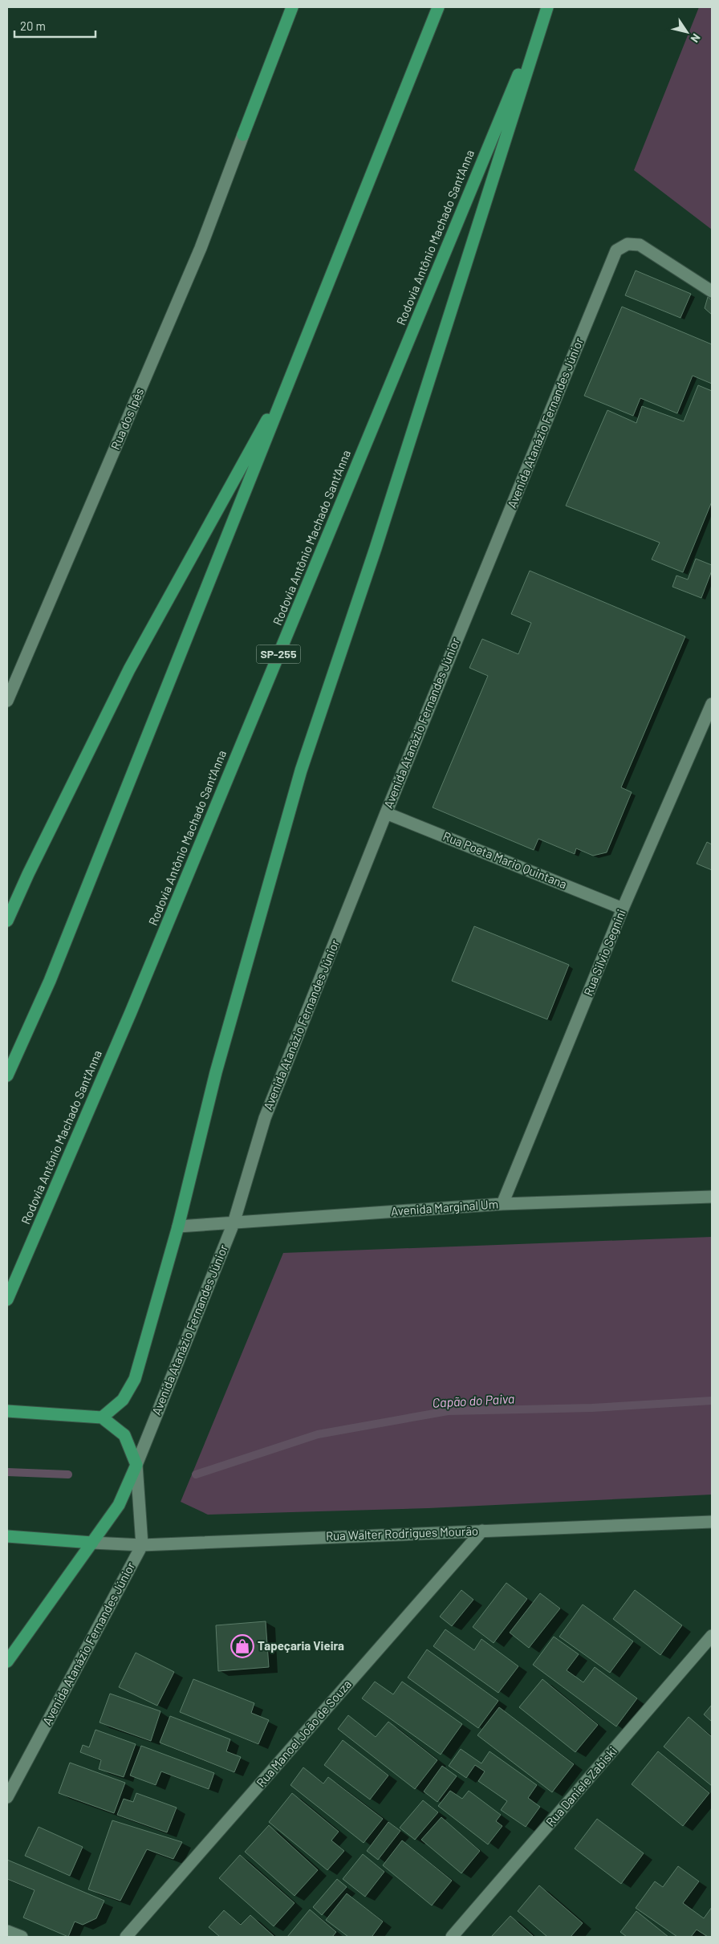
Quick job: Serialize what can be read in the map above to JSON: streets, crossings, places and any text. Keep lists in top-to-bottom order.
{
  "streets": {
    "highway": ["Rodovia Antônio Machado Sant'Anna", "SP-255"],
    "street": [
      "Rua dos Ipês",
      "Avenida Atanázio Fernandes Júnior",
      "Rua Poeta Mario Quintana",
      "Rua Silvio Segnini",
      "Avenida Marginal Um",
      "Rua Walter Rodrigues Mourão",
      "Rua Manoel João de Souza",
      "Rua Daniele Zabiski"
    ]
  },
  "crossings": [
    ["Avenida Atanázio Fernandes Júnior", "Rua Poeta Mario Quintana"],
    ["Avenida Atanázio Fernandes Júnior", "Avenida Marginal Um"],
    ["Avenida Atanázio Fernandes Júnior", "Rua Walter Rodrigues Mourão"],
    ["Rua Poeta Mario Quintana", "Rua Silvio Segnini"],
    ["Rua Silvio Segnini", "Avenida Marginal Um"],
    ["Rua Walter Rodrigues Mourão", "Rua Manoel João de Souza"]
  ],
  "water": ["Capão do Paiva"],
  "places": {
    "shop": ["Tapeçaria Vieira"]
  },
  "scale_bar": "20 m",
  "north": "bottom right"
}
